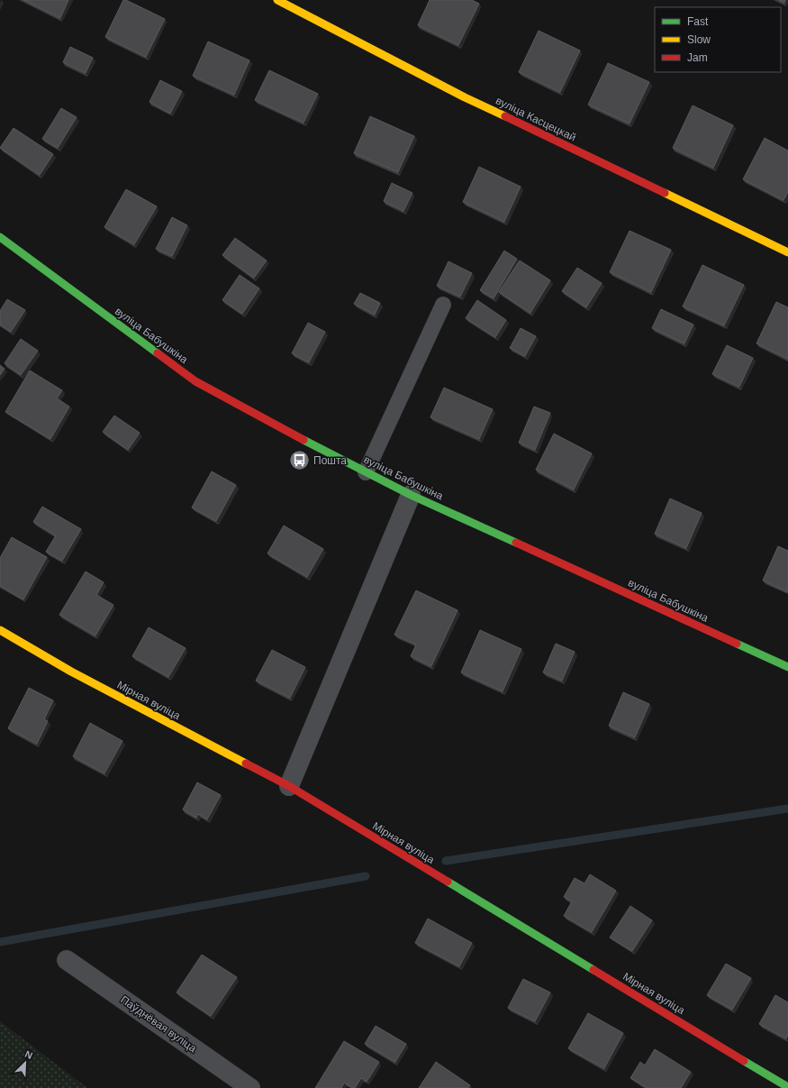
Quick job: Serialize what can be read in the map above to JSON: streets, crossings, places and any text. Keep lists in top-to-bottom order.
{
  "streets": {
    "street": [
      "вуліца Касцецкай",
      "вуліца Бабушкіна",
      "Мірная вуліца",
      "Паўднёвая вуліца"
    ]
  },
  "places": {
    "bus stop": ["Пошта"]
  },
  "legend": ["Fast", "Slow", "Jam"],
  "north": "top right"
}
